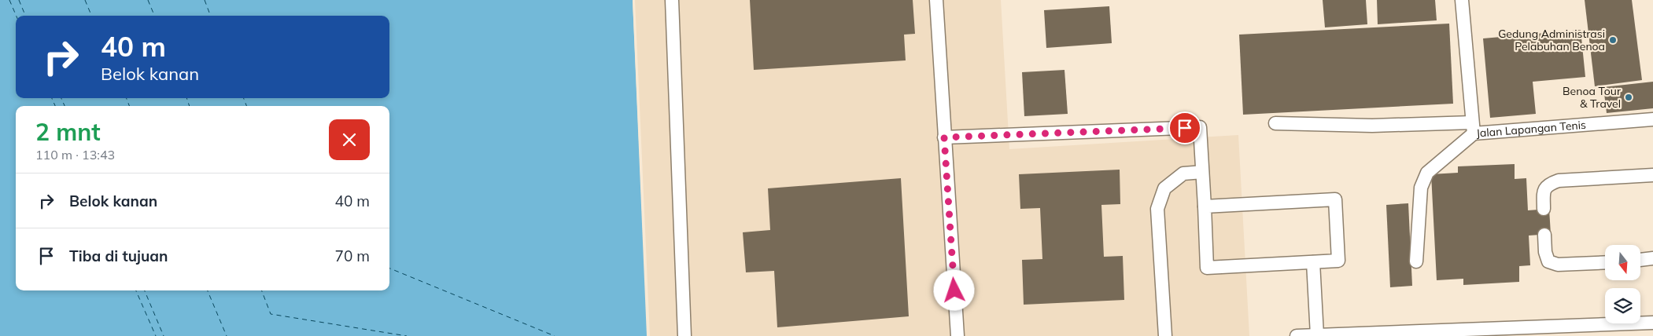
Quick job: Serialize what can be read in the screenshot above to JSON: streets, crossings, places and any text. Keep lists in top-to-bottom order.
{
  "streets": {
    "lane": ["Jalan Lapangan Tenis"]
  },
  "places": ["Gedung Administrasi Pelabuhan Benoa", "Benoa Tour & Travel"],
  "north": "bottom",
  "page": {
    "turn": ["40 m", "Belok kanan"],
    "heading": ["2 mnt", "110 m · 13:43"],
    "list": [
      {
        "name": "Belok kanan",
        "value": "40 m"
      },
      {
        "name": "Tiba di tujuan",
        "value": "70 m"
      }
    ]
  }
}
